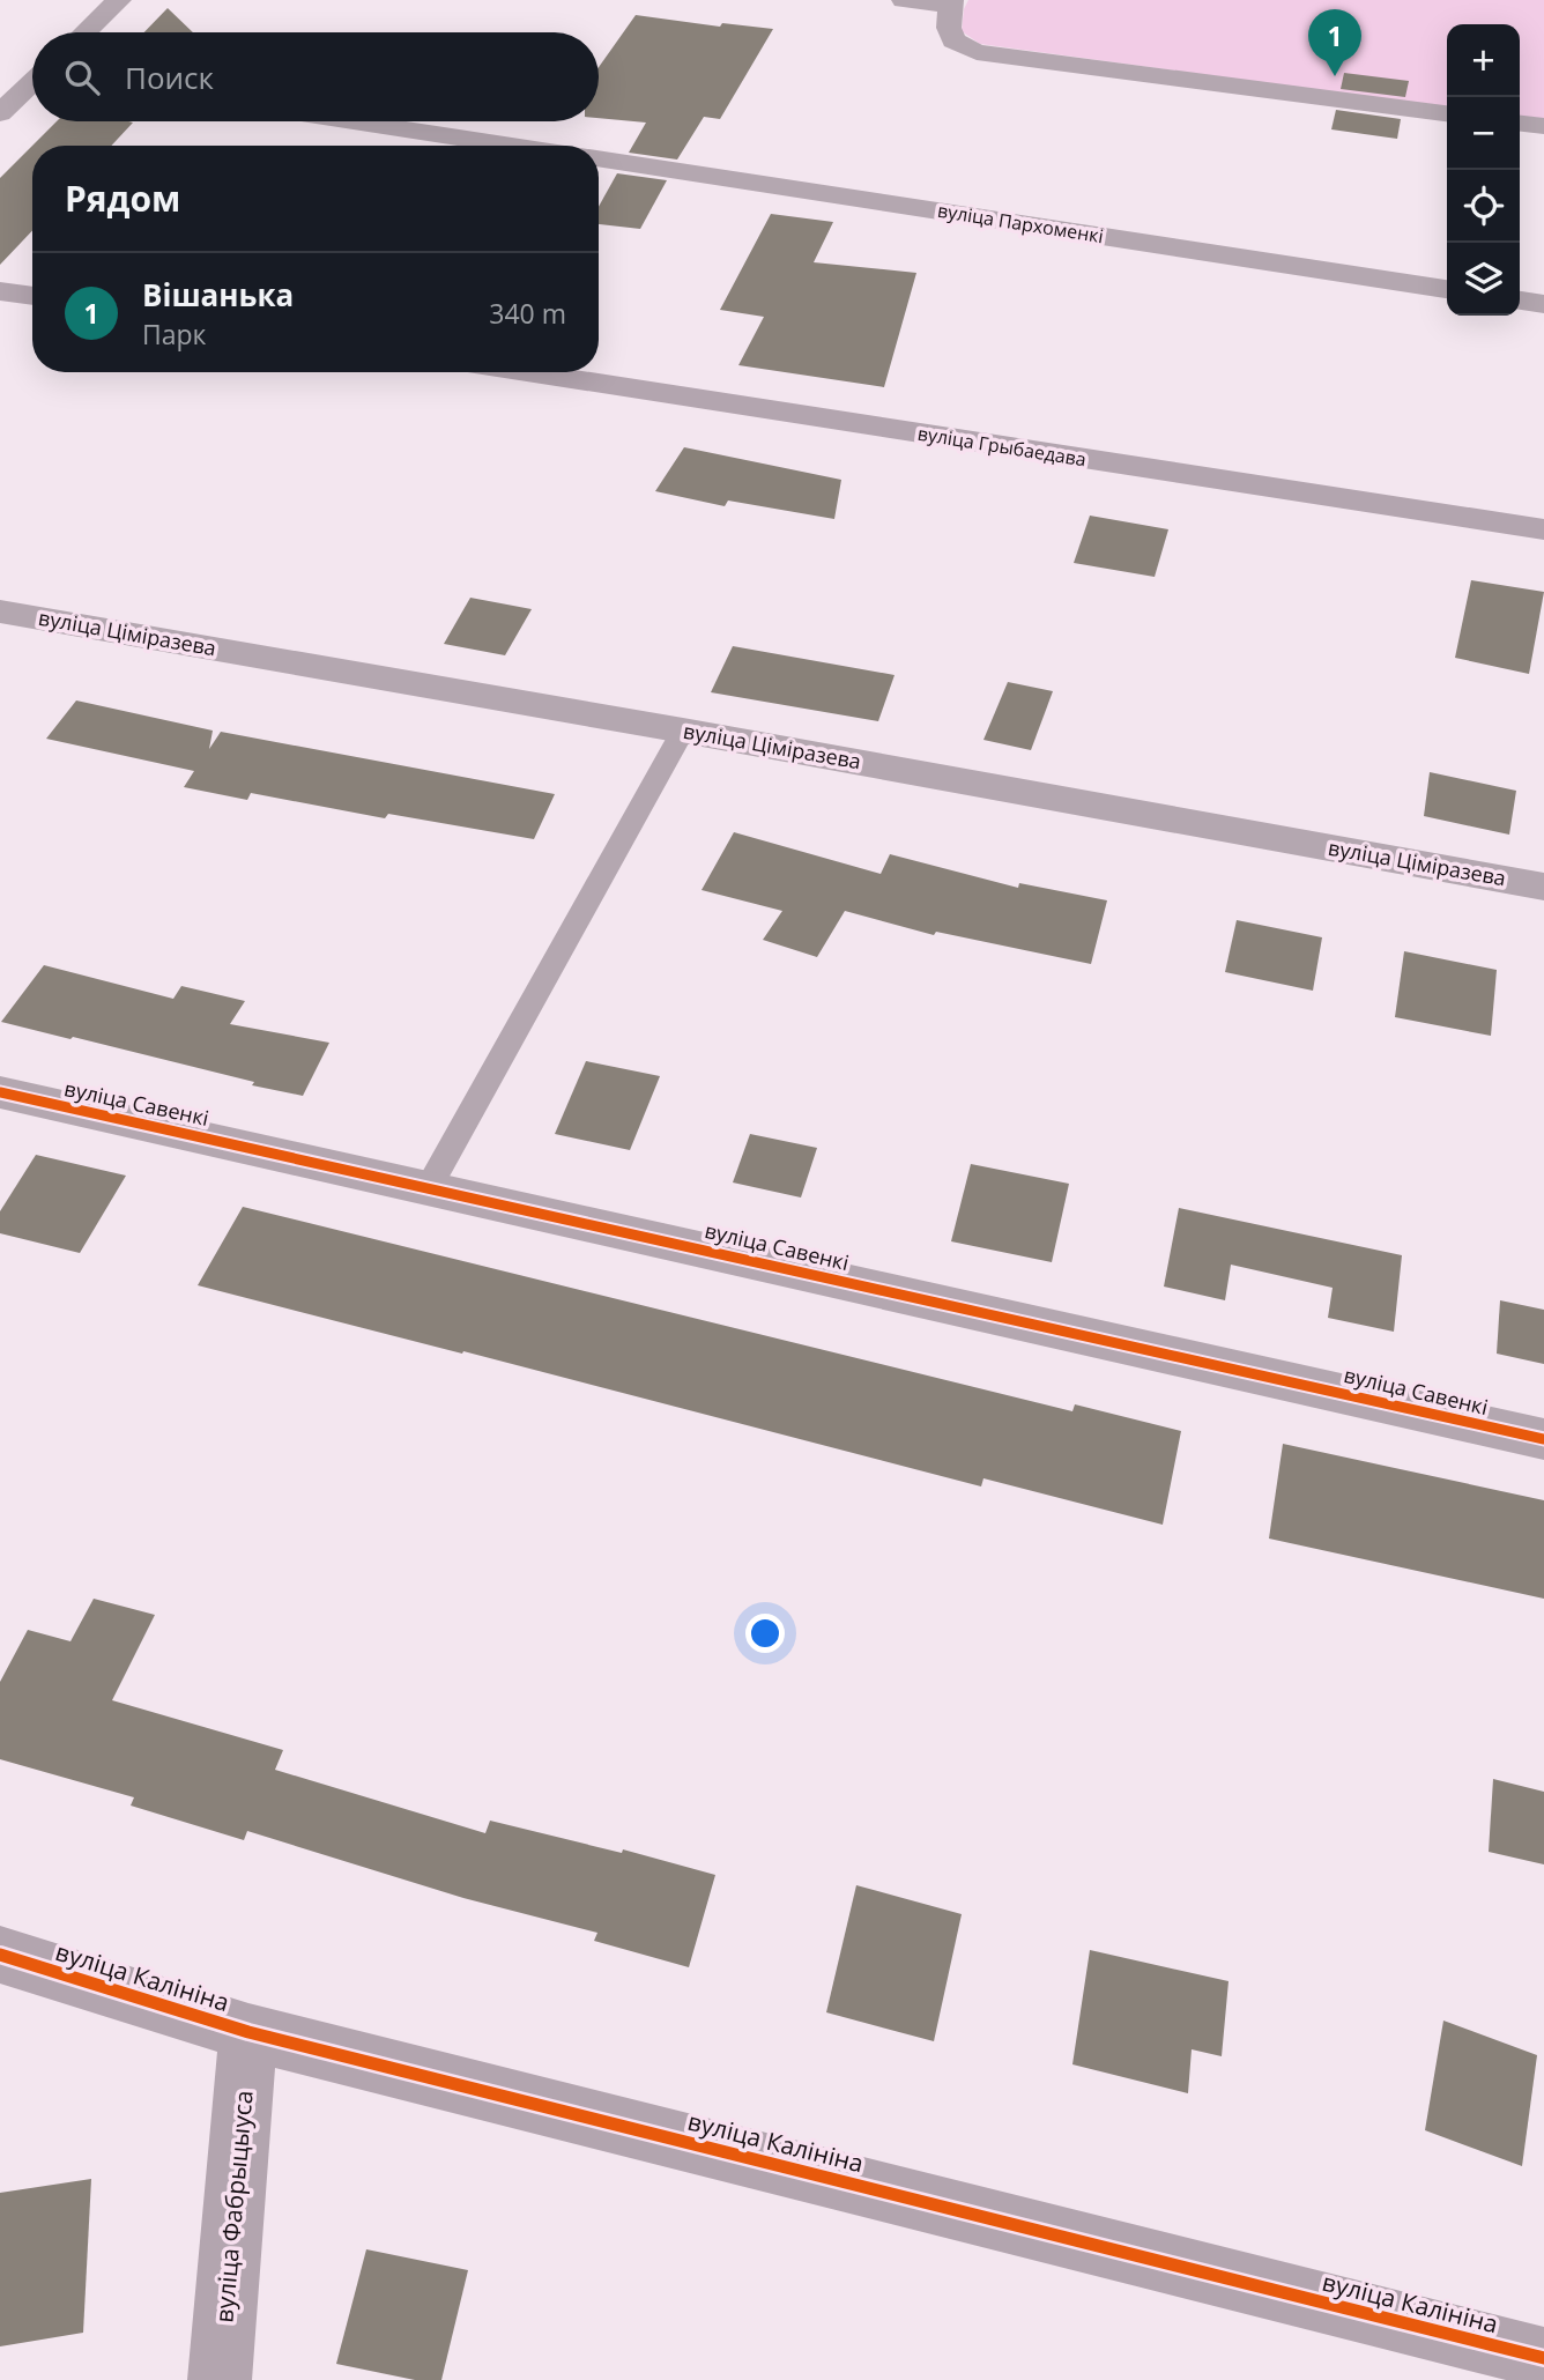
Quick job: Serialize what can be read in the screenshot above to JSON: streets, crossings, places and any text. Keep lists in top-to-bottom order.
{
  "streets": {
    "street": [
      "вуліца Пархоменкі",
      "вуліца Грыбаедава",
      "вуліца Ціміразева",
      "вуліца Савенкі",
      "вуліца Калініна",
      "вуліца Фабрыцыуса"
    ]
  },
  "crossings": [
    ["вуліца Калініна", "вуліца Фабрыцыуса"]
  ],
  "page": {
    "pins": "1",
    "map_buttons": ["+", "−"],
    "search": "Поиск",
    "heading": "Рядом",
    "list": [
      {
        "mark": "1",
        "name": "Вішанька",
        "note": "Парк",
        "value": "340 m"
      }
    ]
  }
}
